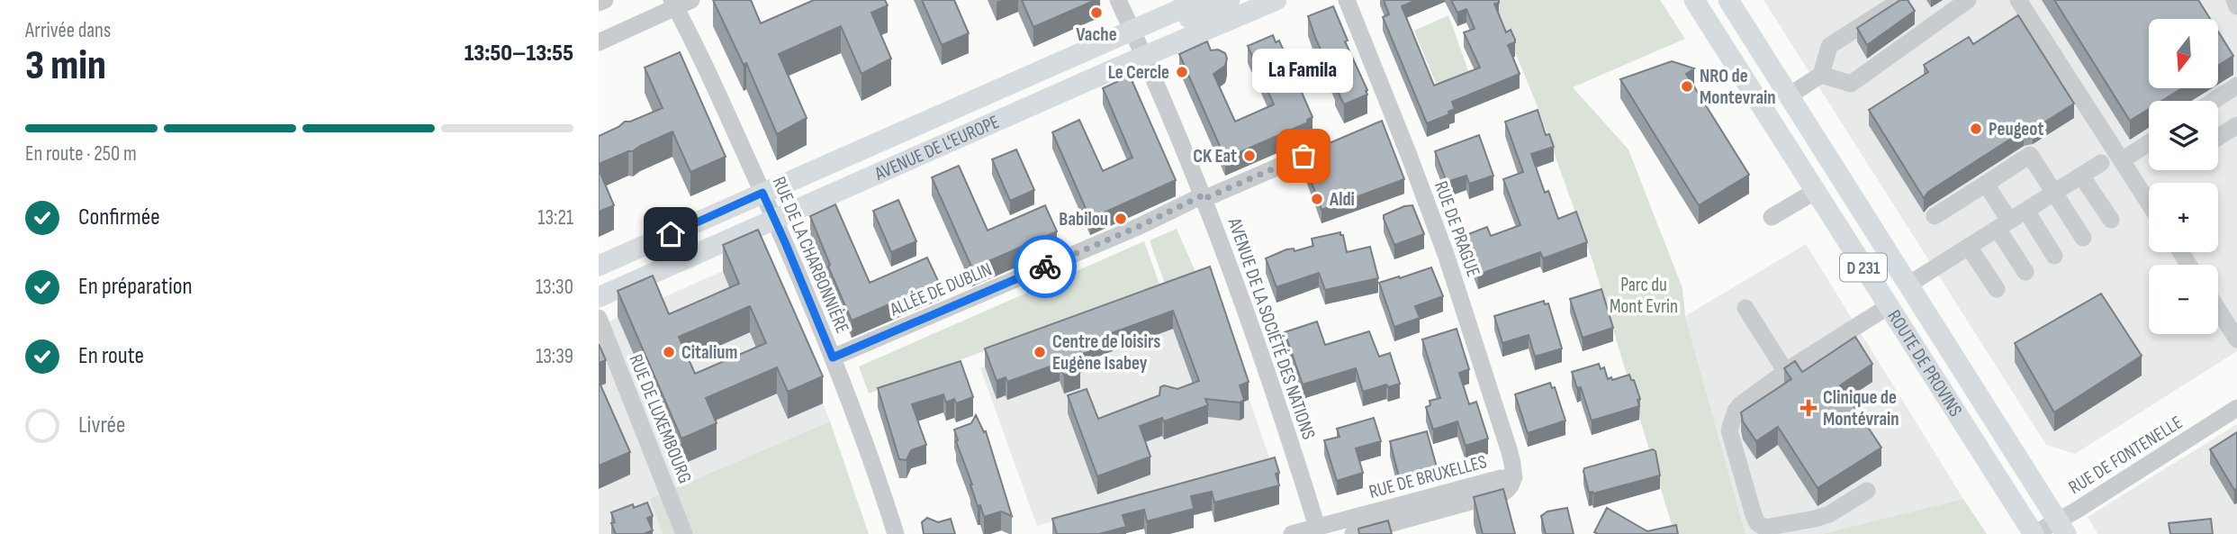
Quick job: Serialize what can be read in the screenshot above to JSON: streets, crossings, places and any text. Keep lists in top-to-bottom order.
{
  "streets": {
    "main road": ["AVENUE DE L'EUROPE", "D 231", "ROUTE DE PROVINS"],
    "street": [
      "RUE DE PRAGUE",
      "RUE DE LA CHARBONNIÈRE",
      "ALLÉE DE DUBLIN",
      "AVENUE DE LA SOCIÉTÉ DES NATIONS",
      "RUE DE LUXEMBOURG",
      "RUE DE FONTENELLE",
      "RUE DE BRUXELLES"
    ]
  },
  "crossings": [
    ["AVENUE DE L'EUROPE", "RUE DE LA CHARBONNIÈRE"],
    ["AVENUE DE L'EUROPE", "AVENUE DE LA SOCIÉTÉ DES NATIONS"],
    ["RUE DE PRAGUE", "RUE DE BRUXELLES"],
    ["RUE DE LA CHARBONNIÈRE", "ALLÉE DE DUBLIN"],
    ["ALLÉE DE DUBLIN", "AVENUE DE LA SOCIÉTÉ DES NATIONS"],
    ["AVENUE DE LA SOCIÉTÉ DES NATIONS", "RUE DE BRUXELLES"],
    ["ROUTE DE PROVINS", "RUE DE FONTENELLE"]
  ],
  "parks": ["Parc du Mont Evrin"],
  "places": {
    "other": [
      "Vache",
      "Le Cercle",
      "NRO de Montevrain",
      "Peugeot",
      "CK Eat",
      "La Famila",
      "Aldi",
      "Babilou",
      "Citalium",
      "Centre de loisirs Eugène Isabey"
    ],
    "health": ["Clinique de Montévrain"]
  },
  "north": "bottom",
  "page": {
    "heading": ["3 min", "Arrivée dans", "13:50–13:55"],
    "map_buttons": ["+", "−"],
    "bubble": "La Famila",
    "bar": "En route · 250 m",
    "list": [
      ["Confirmée", "13:21"],
      ["En préparation", "13:30"],
      ["En route", "13:39"],
      "Livrée"
    ]
  }
}
